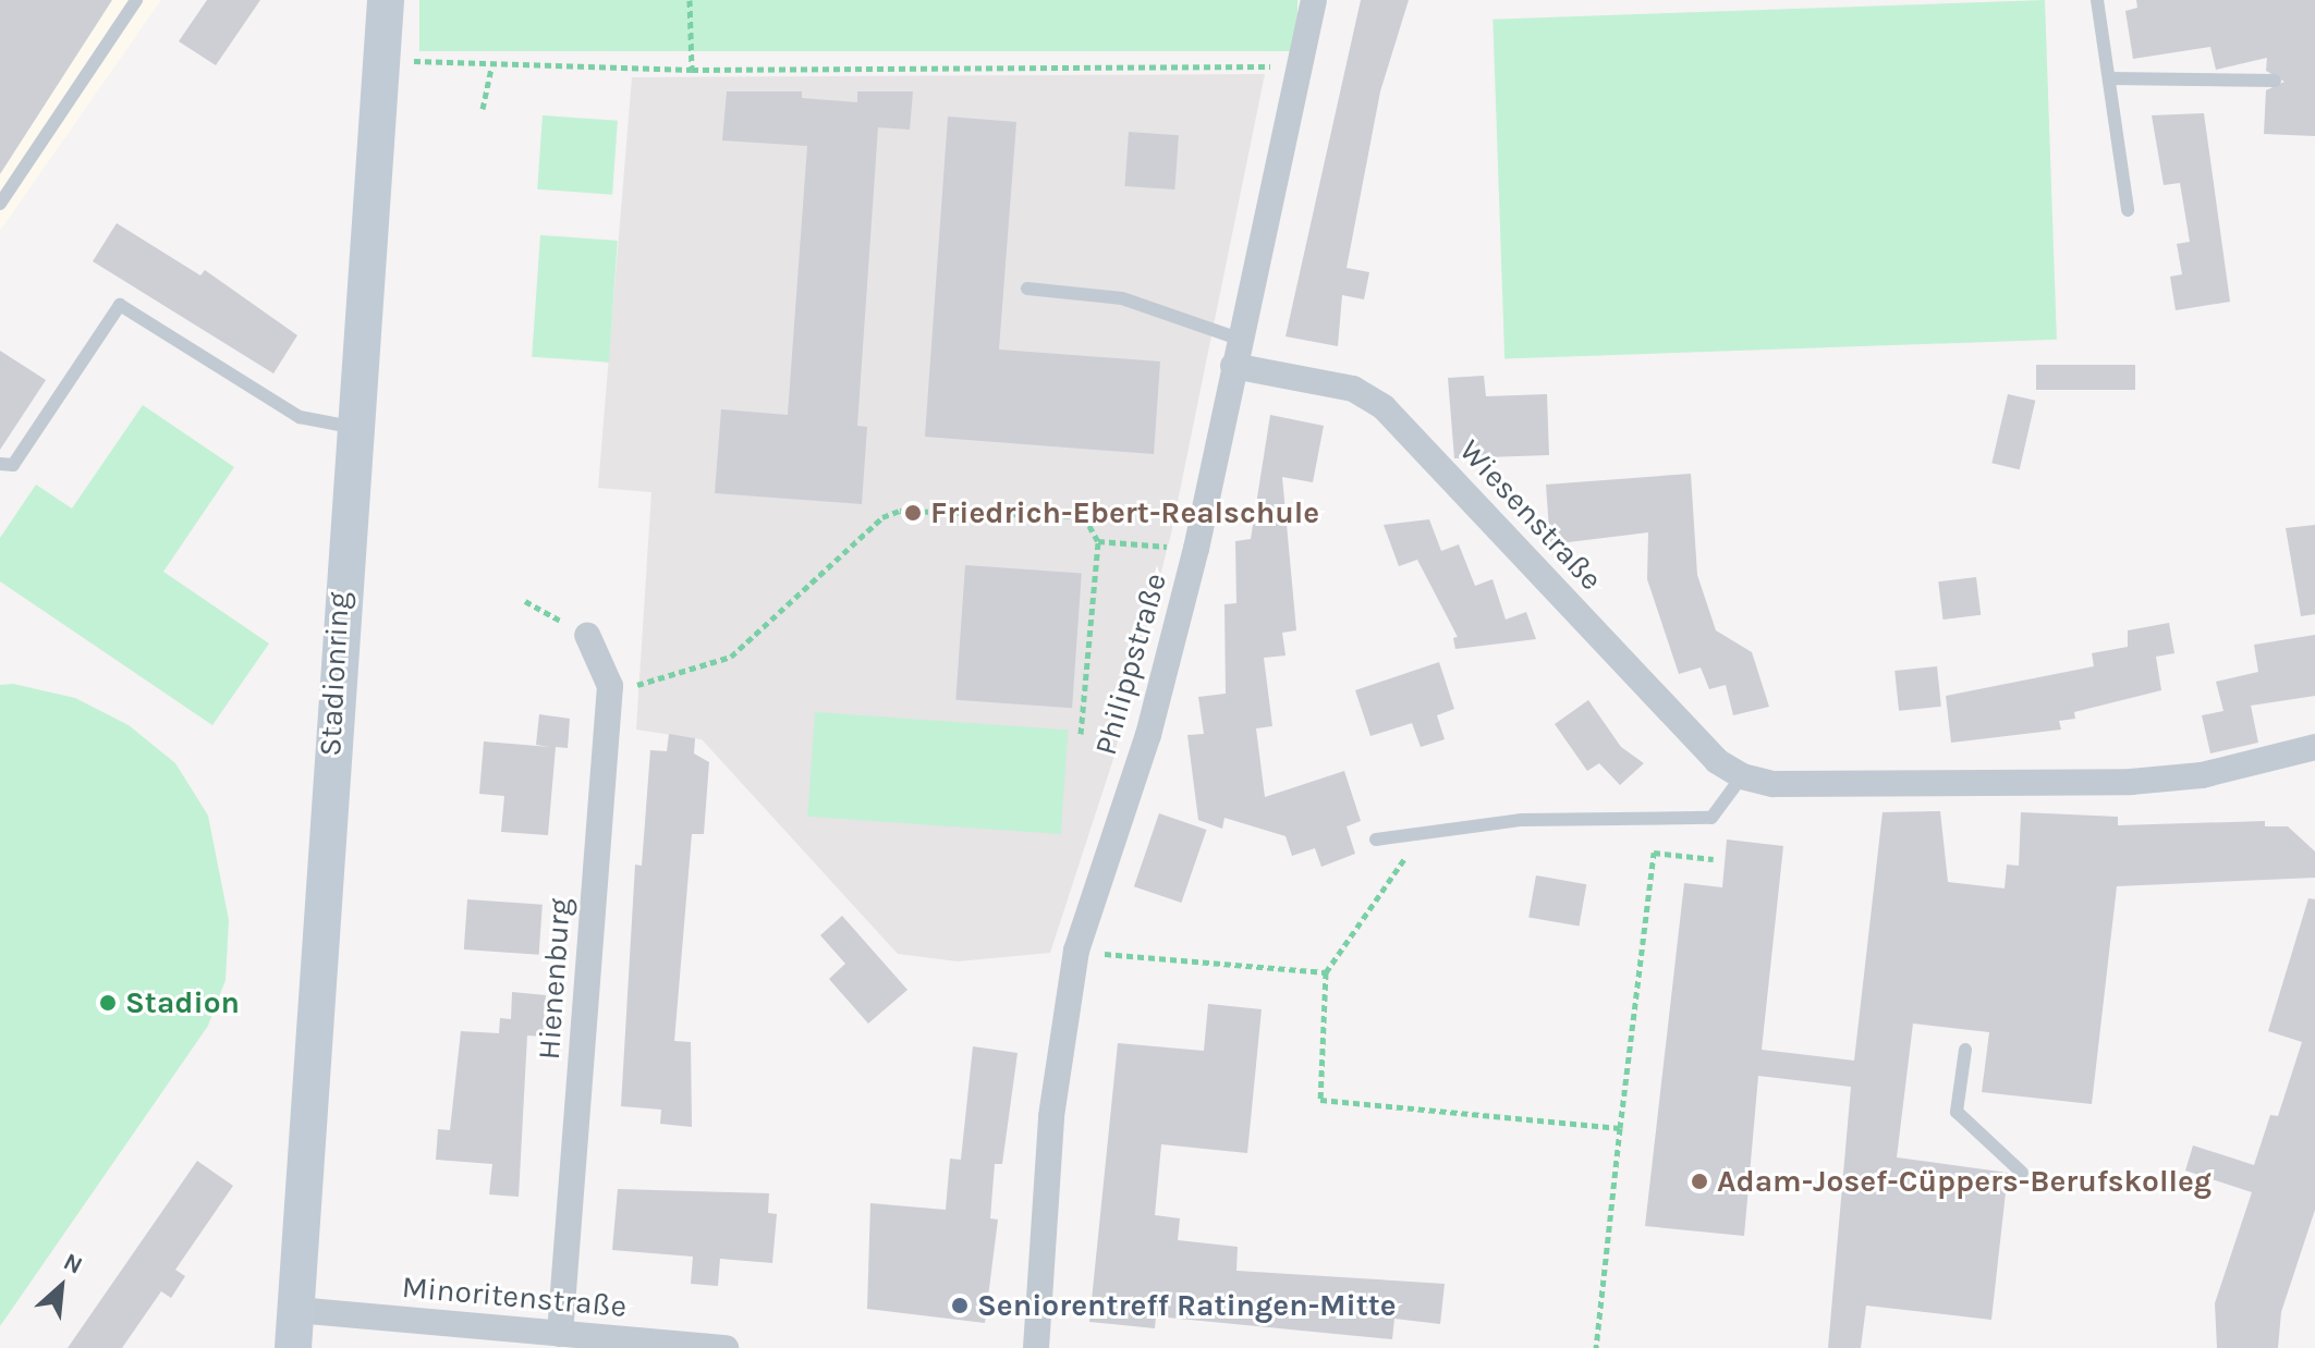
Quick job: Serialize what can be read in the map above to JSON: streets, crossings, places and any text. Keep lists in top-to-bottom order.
{
  "streets": {
    "main road": ["Stadionring"],
    "street": [
      "Wiesenstraße",
      "Philippstraße",
      "Hienenburg",
      "Minoritenstraße"
    ]
  },
  "crossings": [
    ["Wiesenstraße", "Philippstraße"],
    ["Stadionring", "Minoritenstraße"],
    ["Hienenburg", "Minoritenstraße"]
  ],
  "places": [
    "Friedrich-Ebert-Realschule",
    "Stadion",
    "Adam-Josef-Cüppers-Berufskolleg",
    "Seniorentreff Ratingen-Mitte"
  ],
  "north": "top right"
}
